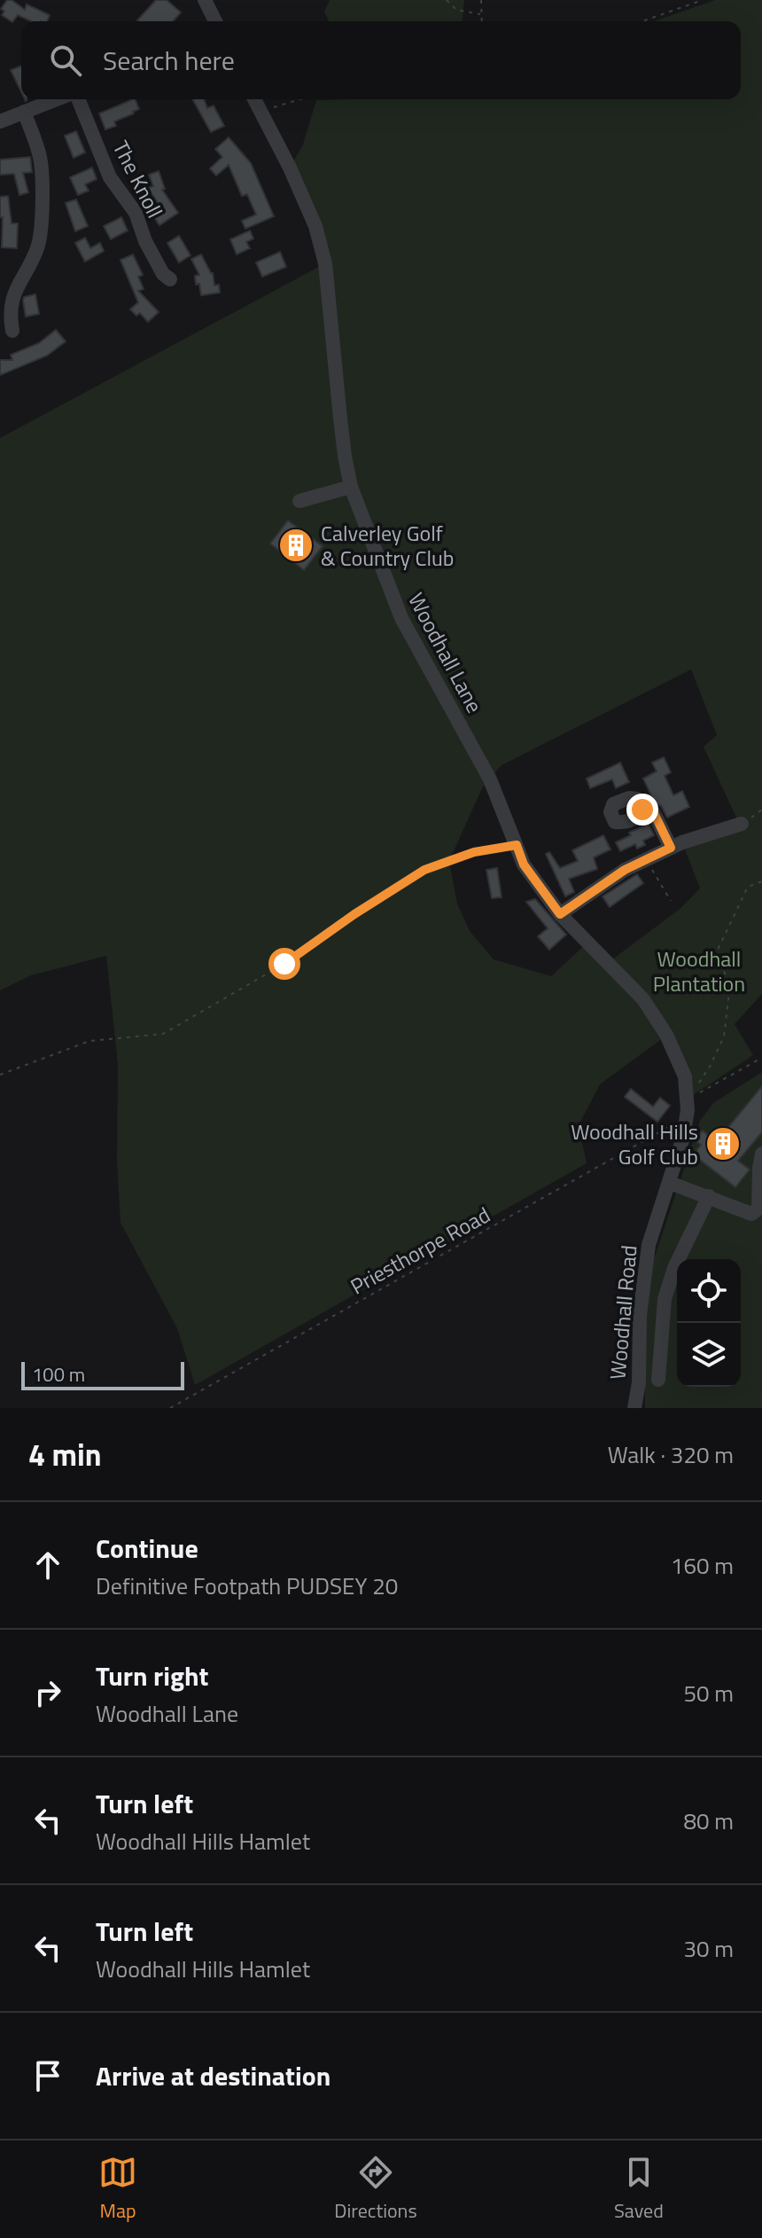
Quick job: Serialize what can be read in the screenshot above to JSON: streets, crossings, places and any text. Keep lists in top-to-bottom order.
{
  "streets": {
    "street": ["The Knoll", "Woodhall Lane", "Woodhall Road"],
    "path": ["Priesthorpe Road"]
  },
  "crossings": [
    ["Woodhall Lane", "Woodhall Road"],
    ["Priesthorpe Road", "Woodhall Road"]
  ],
  "parks": ["Woodhall Plantation"],
  "places": {
    "building": ["Calverley Golf & Country Club", "Woodhall Hills Golf Club"]
  },
  "scale_bar": "100 m",
  "page": {
    "search": "Search here",
    "scale": "100 m",
    "heading": ["4 min", "Walk · 320 m"],
    "list": [
      ["Continue", "Definitive Footpath PUDSEY 20", "160 m"],
      ["Turn right", "Woodhall Lane", "50 m"],
      ["Turn left", "Woodhall Hills Hamlet", "80 m"],
      ["Turn left", "Woodhall Hills Hamlet", "30 m"],
      "Arrive at destination"
    ],
    "nav": ["Map", "Directions", "Saved"]
  }
}
